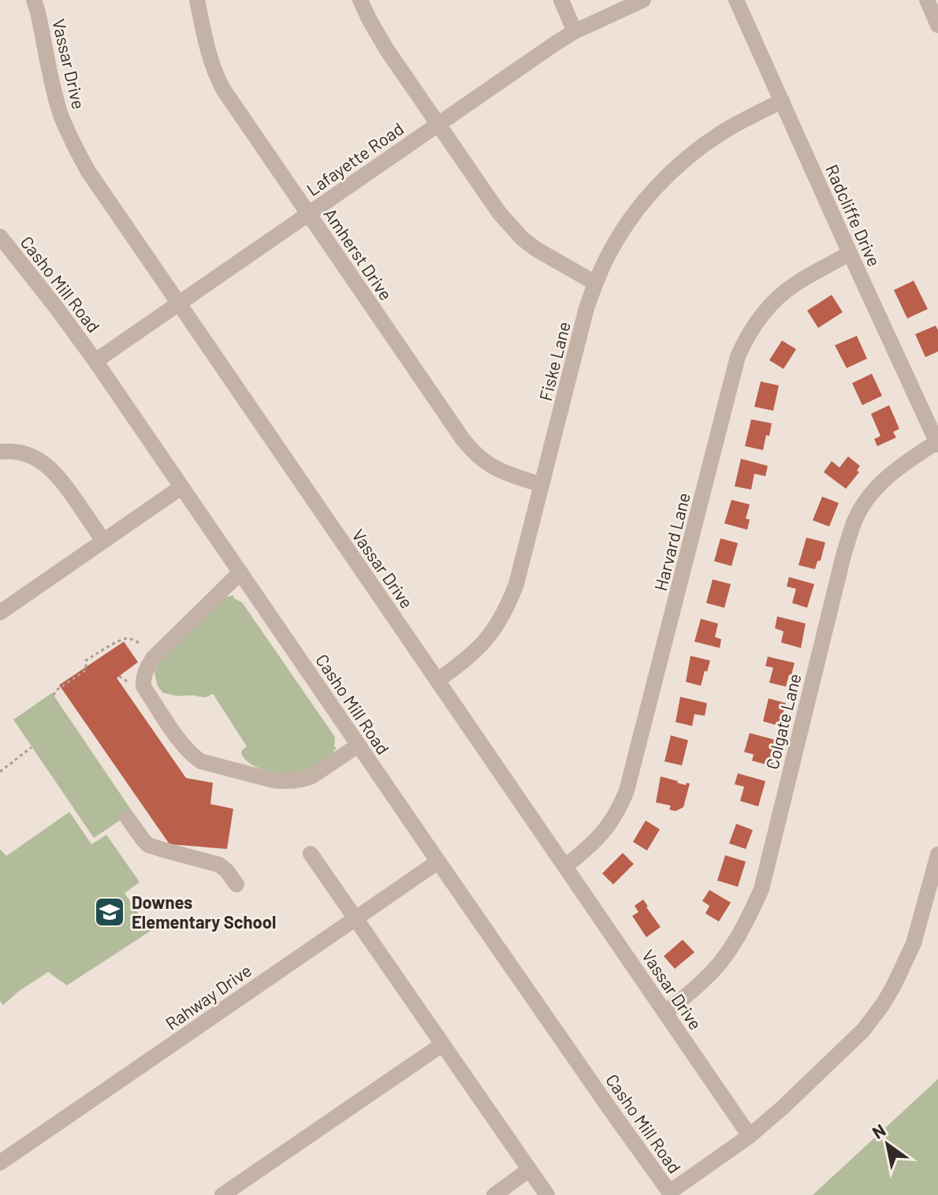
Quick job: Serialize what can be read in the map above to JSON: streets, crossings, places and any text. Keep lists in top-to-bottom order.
{
  "streets": {
    "street": [
      "Vassar Drive",
      "Lafayette Road",
      "Radcliffe Drive",
      "Amherst Drive",
      "Casho Mill Road",
      "Fiske Lane",
      "Harvard Lane",
      "Colgate Lane",
      "Rahway Drive"
    ]
  },
  "crossings": [
    ["Vassar Drive", "Lafayette Road"],
    ["Vassar Drive", "Fiske Lane"],
    ["Vassar Drive", "Harvard Lane"],
    ["Vassar Drive", "Colgate Lane"],
    ["Lafayette Road", "Amherst Drive"],
    ["Lafayette Road", "Casho Mill Road"],
    ["Radcliffe Drive", "Fiske Lane"],
    ["Radcliffe Drive", "Harvard Lane"],
    ["Radcliffe Drive", "Colgate Lane"],
    ["Amherst Drive", "Fiske Lane"],
    ["Casho Mill Road", "Rahway Drive"]
  ],
  "places": {
    "school or university": ["Downes Elementary School"]
  },
  "north": "top left"
}
